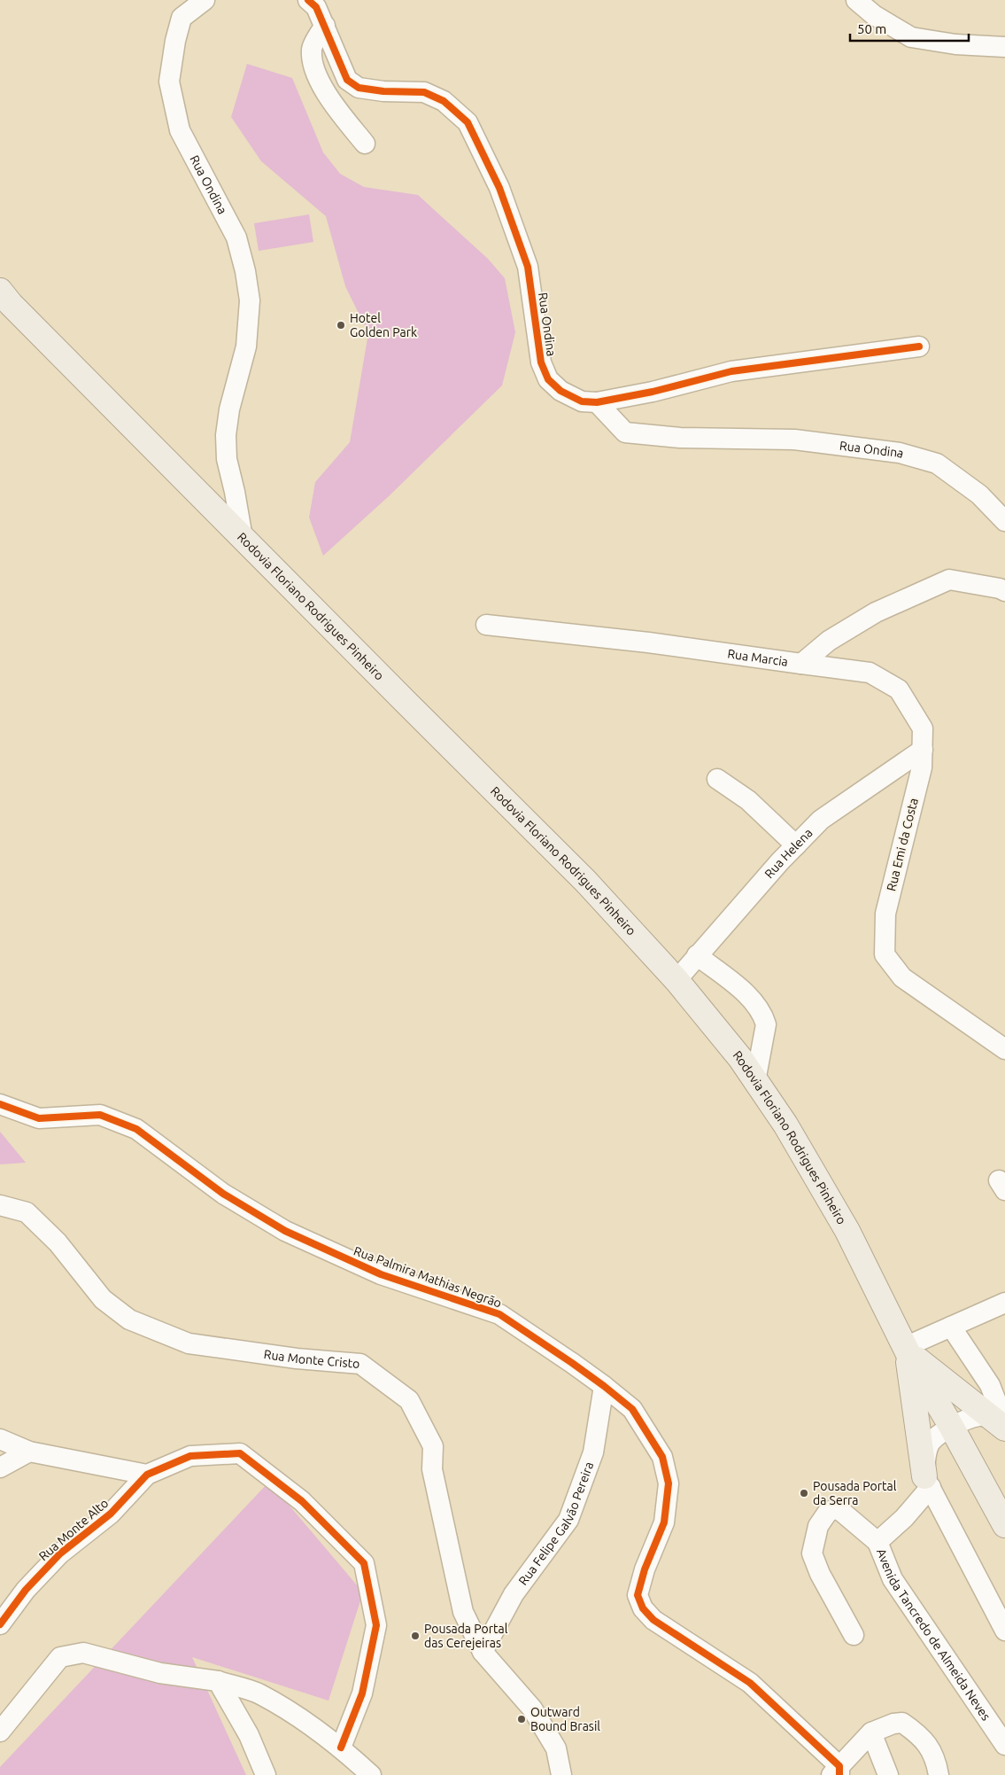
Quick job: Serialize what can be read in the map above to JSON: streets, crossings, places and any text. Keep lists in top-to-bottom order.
{
  "streets": {
    "main road": ["Rodovia Floriano Rodrigues Pinheiro"],
    "street": [
      "Rua Ondina",
      "Rua Marcia",
      "Rua Emi da Costa",
      "Rua Helena",
      "Rua Palmira Mathias Negrão",
      "Rua Monte Cristo",
      "Rua Felipe Galvão Pereira",
      "Rua Monte Alto",
      "Avenida Tancredo de Almeida Neves"
    ]
  },
  "crossings": [
    ["Rua Ondina", "Rodovia Floriano Rodrigues Pinheiro"],
    ["Rodovia Floriano Rodrigues Pinheiro", "Rua Helena"],
    ["Rua Marcia", "Rua Emi da Costa"],
    ["Rua Emi da Costa", "Rua Helena"],
    ["Rua Palmira Mathias Negrão", "Rua Felipe Galvão Pereira"],
    ["Rua Monte Cristo", "Rua Felipe Galvão Pereira"]
  ],
  "places": [
    "Hotel Golden Park",
    "Pousada Portal da Serra",
    "Pousada Portal das Cerejeiras",
    "Outward Bound Brasil"
  ],
  "scale_bar": "50 m"
}
